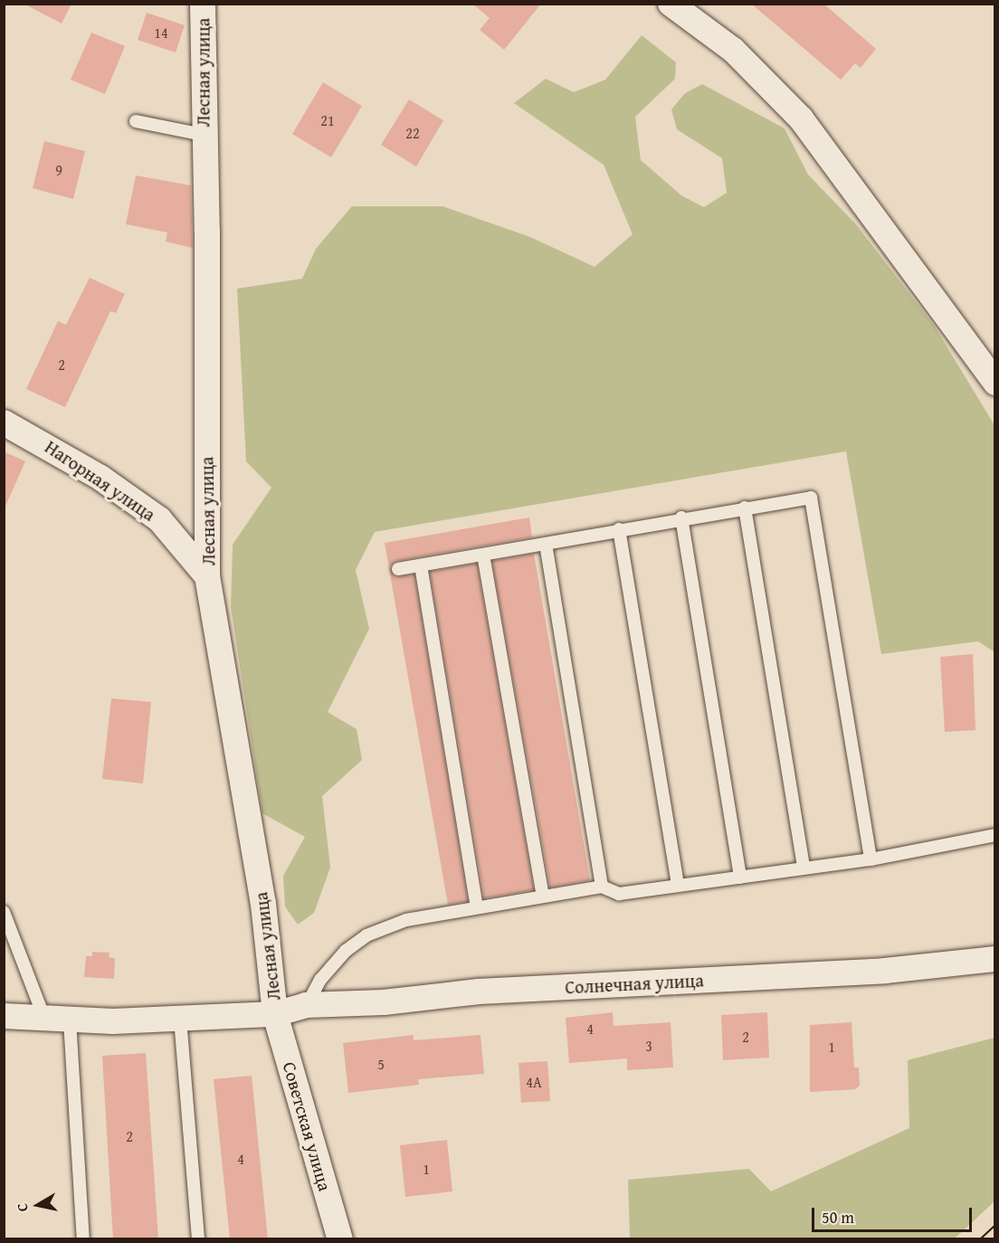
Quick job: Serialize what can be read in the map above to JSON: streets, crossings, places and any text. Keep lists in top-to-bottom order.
{
  "streets": {
    "street": [
      "Лесная улица",
      "Нагорная улица",
      "Солнечная улица",
      "Советская улица"
    ]
  },
  "crossings": [
    ["Лесная улица", "Нагорная улица"],
    ["Лесная улица", "Солнечная улица"],
    ["Лесная улица", "Советская улица"],
    ["Солнечная улица", "Советская улица"]
  ],
  "house_numbers": [
    "14",
    "21",
    "22",
    "9",
    "2",
    "4",
    "2",
    "3",
    "1",
    "5",
    "4А",
    "2",
    "4",
    "1"
  ],
  "scale_bar": "50 m",
  "north": "left"
}
